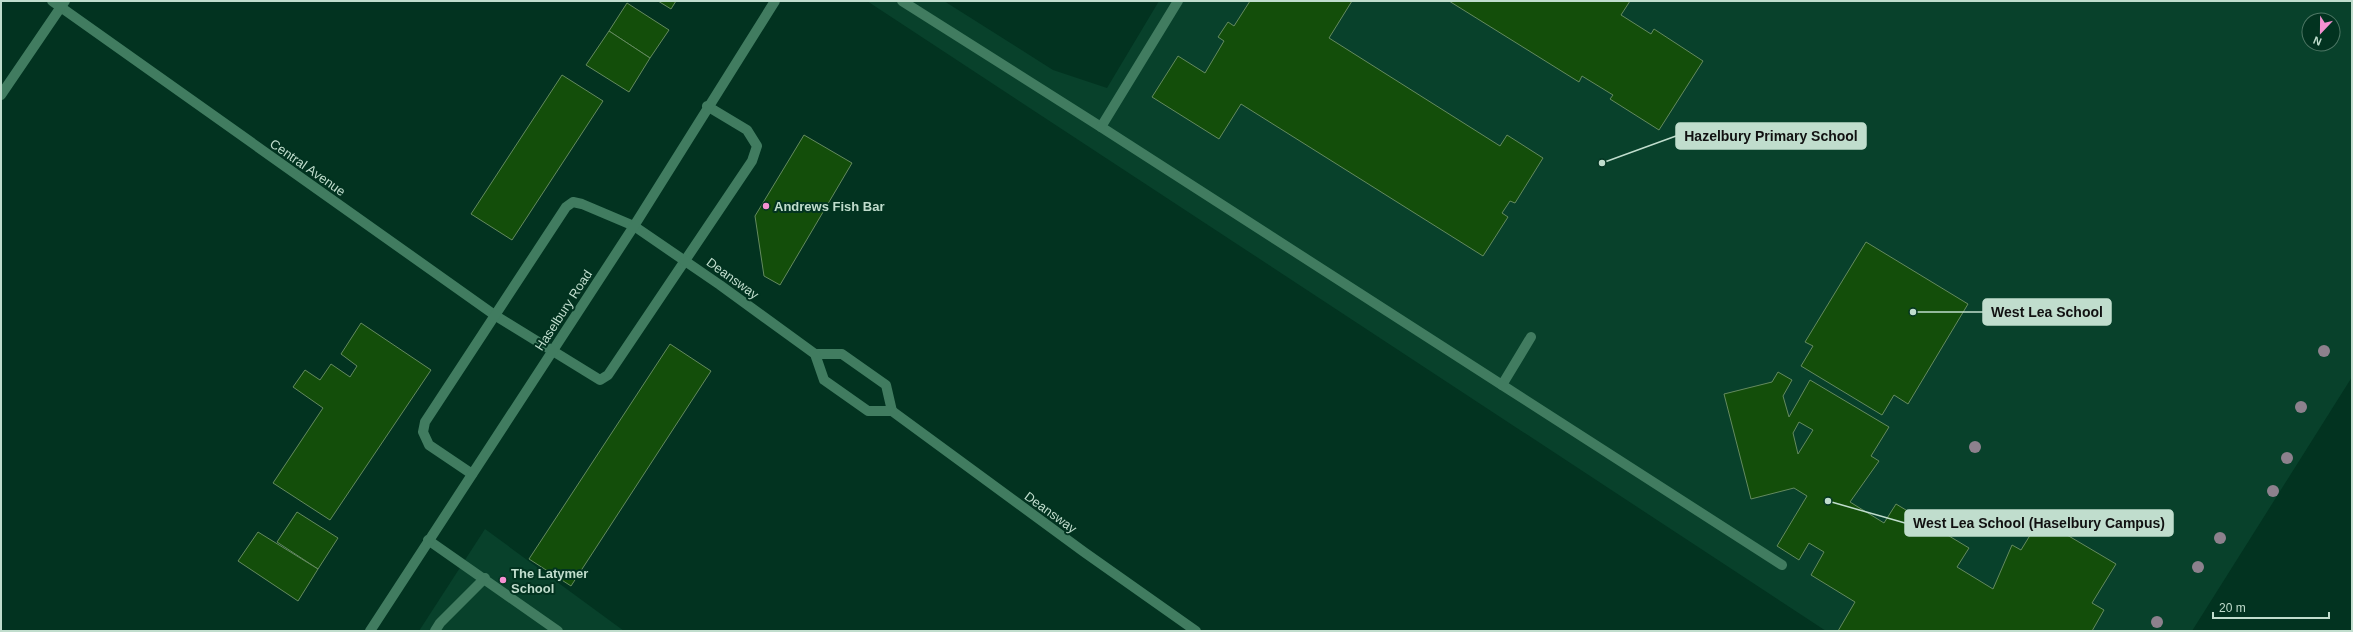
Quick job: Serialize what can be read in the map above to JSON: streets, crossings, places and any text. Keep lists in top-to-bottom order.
{
  "streets": {
    "street": ["Central Avenue", "Deansway", "Haselbury Road"]
  },
  "crossings": [
    ["Central Avenue", "Deansway"],
    ["Central Avenue", "Haselbury Road"],
    ["Deansway", "Haselbury Road"]
  ],
  "places": [
    "Hazelbury Primary School",
    "Andrews Fish Bar",
    "West Lea School",
    "West Lea School (Haselbury Campus)",
    "The Latymer School"
  ],
  "scale_bar": "20 m",
  "north": "bottom"
}
